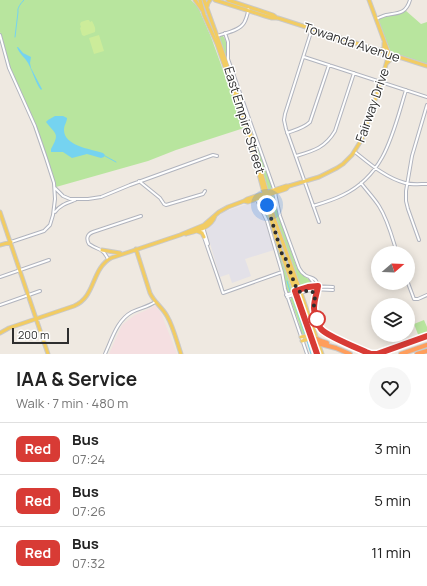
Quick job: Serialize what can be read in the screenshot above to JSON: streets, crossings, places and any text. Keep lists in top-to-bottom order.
{
  "streets": {
    "main road": ["Towanda Avenue", "Fairway Drive", "East Empire Street"]
  },
  "crossings": [
    ["Towanda Avenue", "Fairway Drive"],
    ["Fairway Drive", "East Empire Street"]
  ],
  "lines": ["bus line Red"],
  "scale_bar": "200 m",
  "north": "right",
  "page": {
    "scale": "200 m",
    "heading": ["IAA & Service", "Walk · 7 min · 480 m"],
    "list": [
      {
        "mark": "Red",
        "name": "Bus",
        "note": "07:24",
        "value": "3 min"
      },
      {
        "mark": "Red",
        "name": "Bus",
        "note": "07:26",
        "value": "5 min"
      },
      {
        "mark": "Red",
        "name": "Bus",
        "note": "07:32",
        "value": "11 min"
      }
    ]
  }
}
